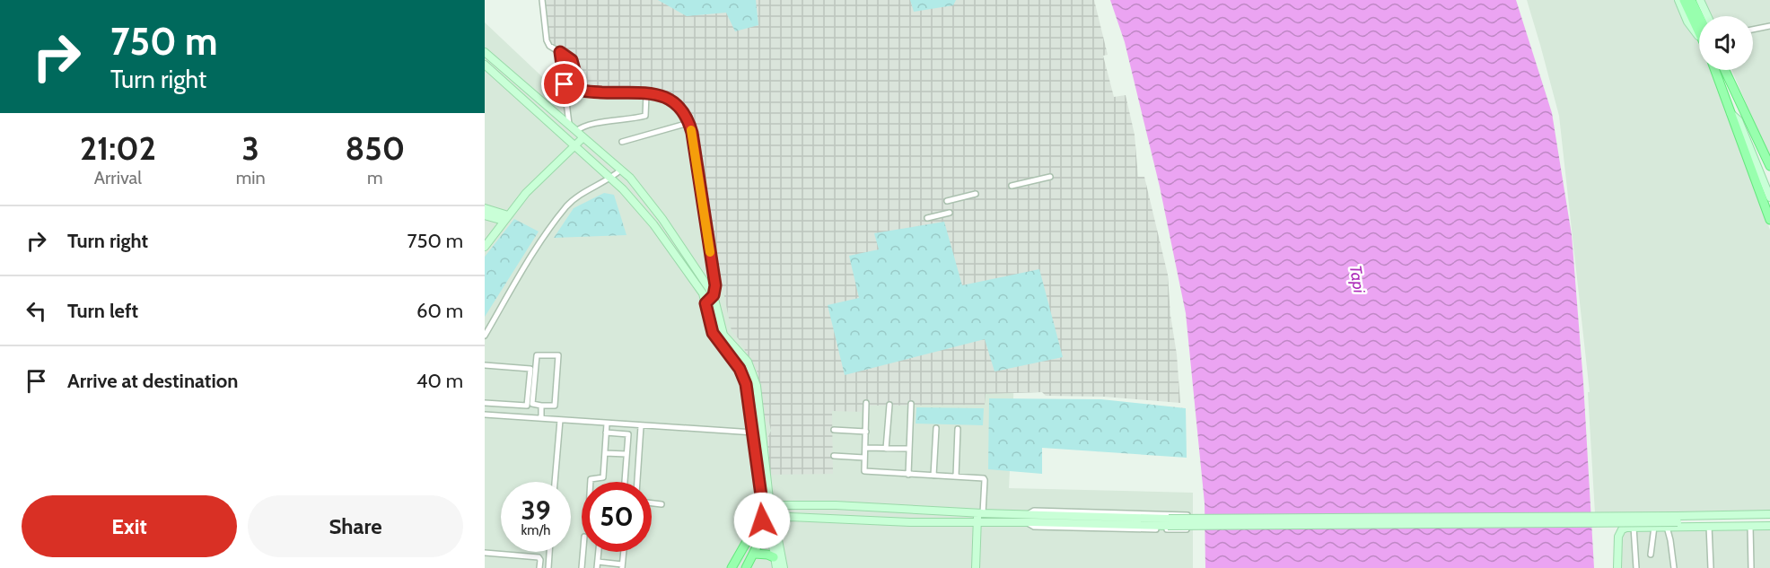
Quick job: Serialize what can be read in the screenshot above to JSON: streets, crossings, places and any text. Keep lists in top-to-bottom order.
{
  "water": ["Tapi"],
  "page": {
    "turn": ["750 m", "Turn right"],
    "eta": [
      "21:02",
      "Arrival",
      "3",
      "min",
      "850",
      "m"
    ],
    "list": [
      {
        "name": "Turn right",
        "value": "750 m"
      },
      {
        "name": "Turn left",
        "value": "60 m"
      },
      {
        "name": "Arrive at destination",
        "value": "40 m"
      }
    ],
    "speed": "39 km/h",
    "limit": "50",
    "buttons": ["Exit", "Share"]
  }
}
